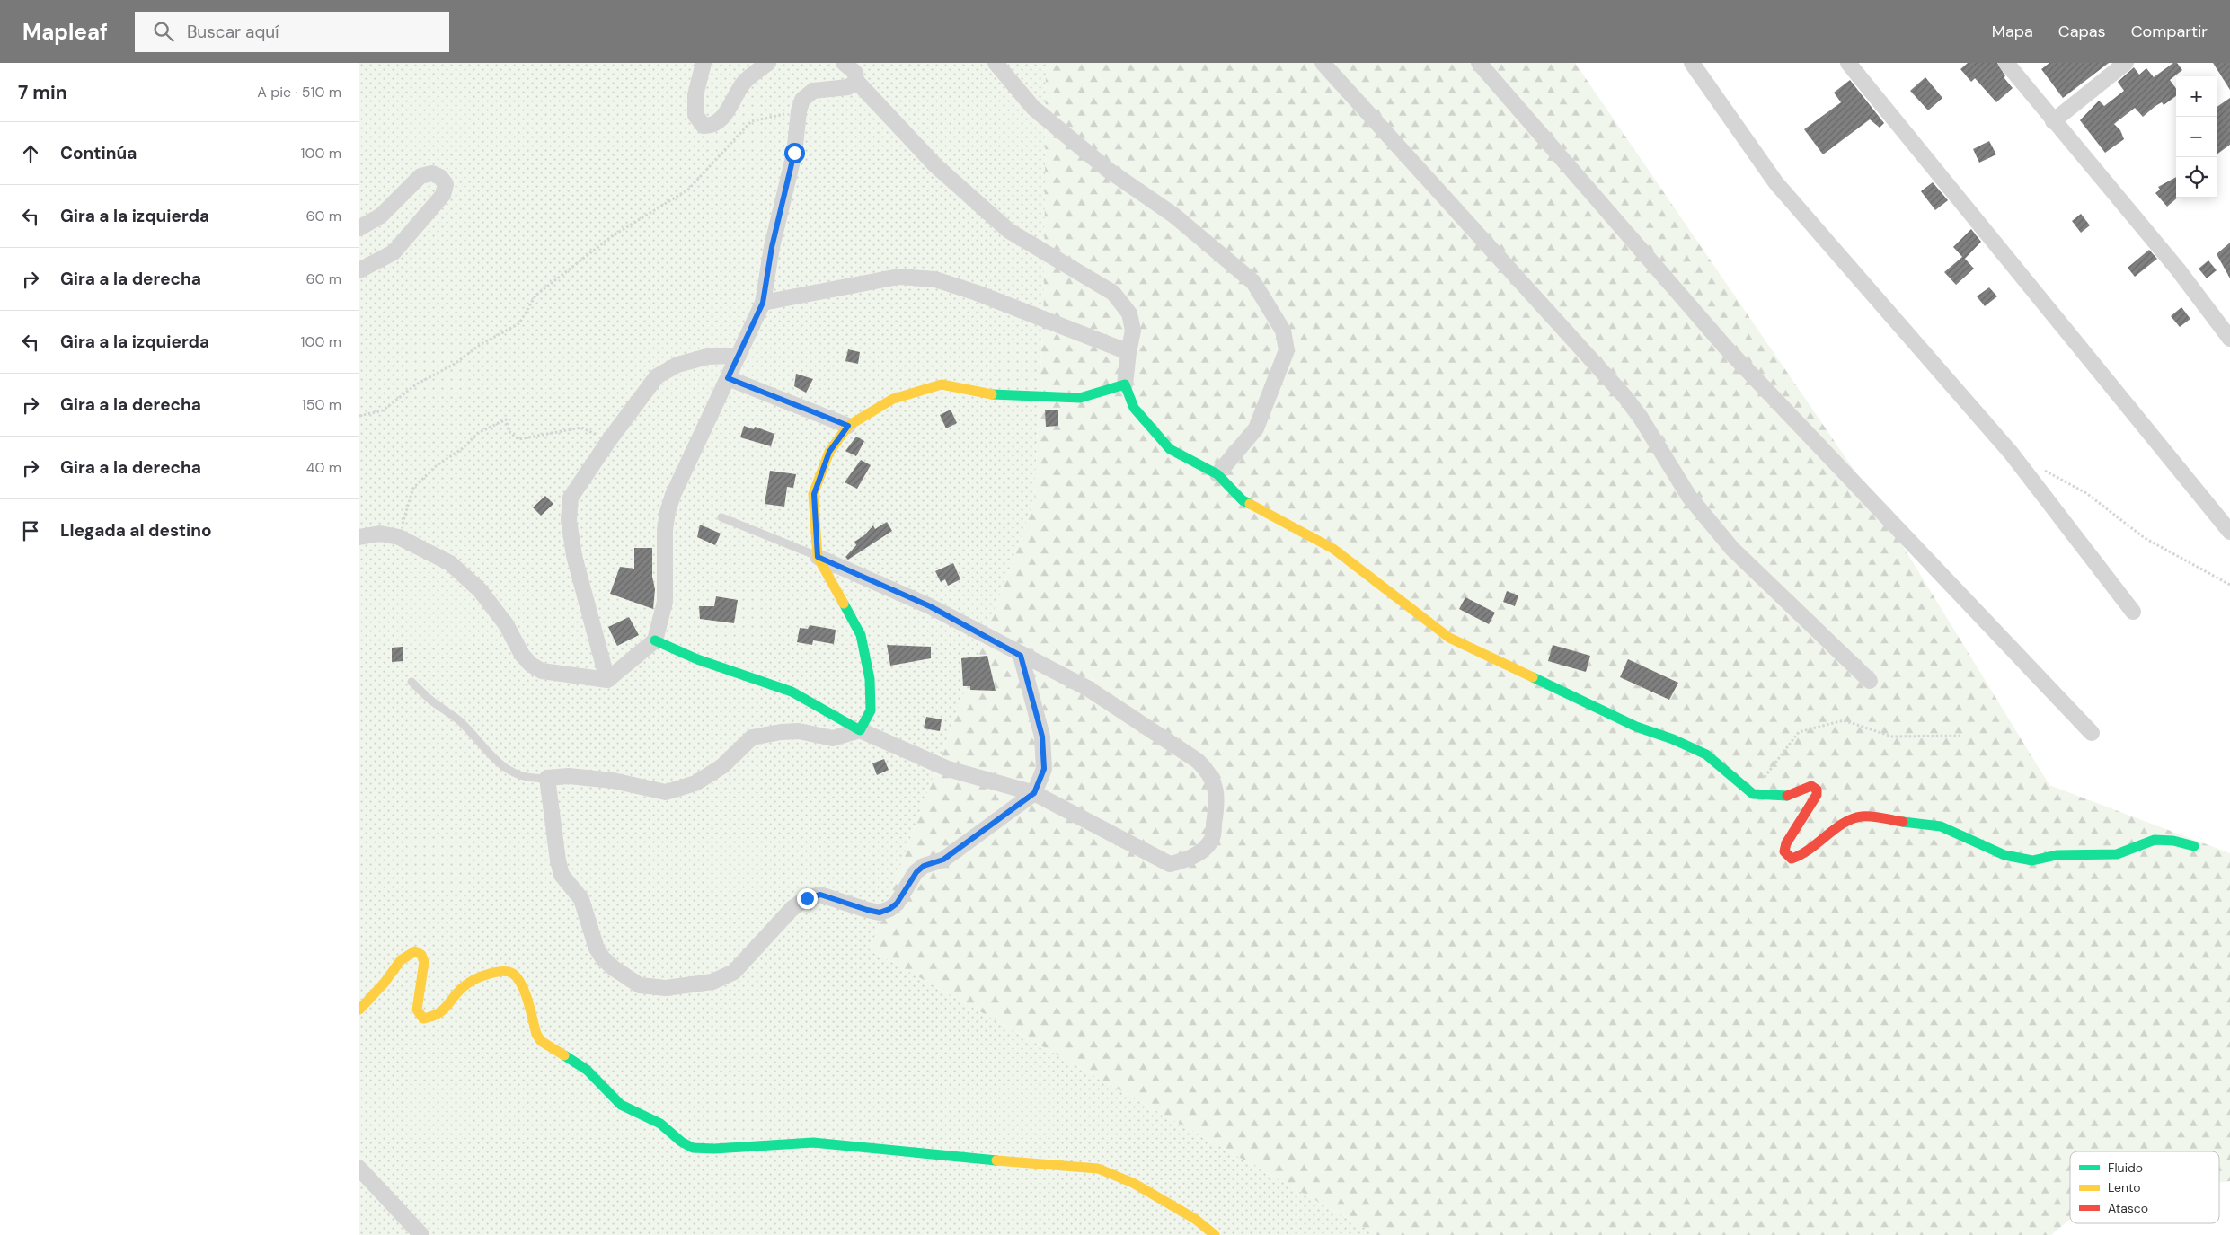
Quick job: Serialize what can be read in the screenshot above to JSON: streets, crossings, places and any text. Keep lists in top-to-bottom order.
{
  "legend": ["Fluido", "Lento", "Atasco"],
  "page": {
    "header": "Mapleaf",
    "search": "Buscar aquí",
    "nav": ["Mapa", "Capas", "Compartir"],
    "heading": ["7 min", "A pie · 510 m"],
    "map_buttons": ["+", "−"],
    "list": [
      ["Continúa", "100 m"],
      ["Gira a la izquierda", "60 m"],
      ["Gira a la derecha", "60 m"],
      ["Gira a la izquierda", "100 m"],
      ["Gira a la derecha", "150 m"],
      ["Gira a la derecha", "40 m"],
      "Llegada al destino"
    ]
  }
}
